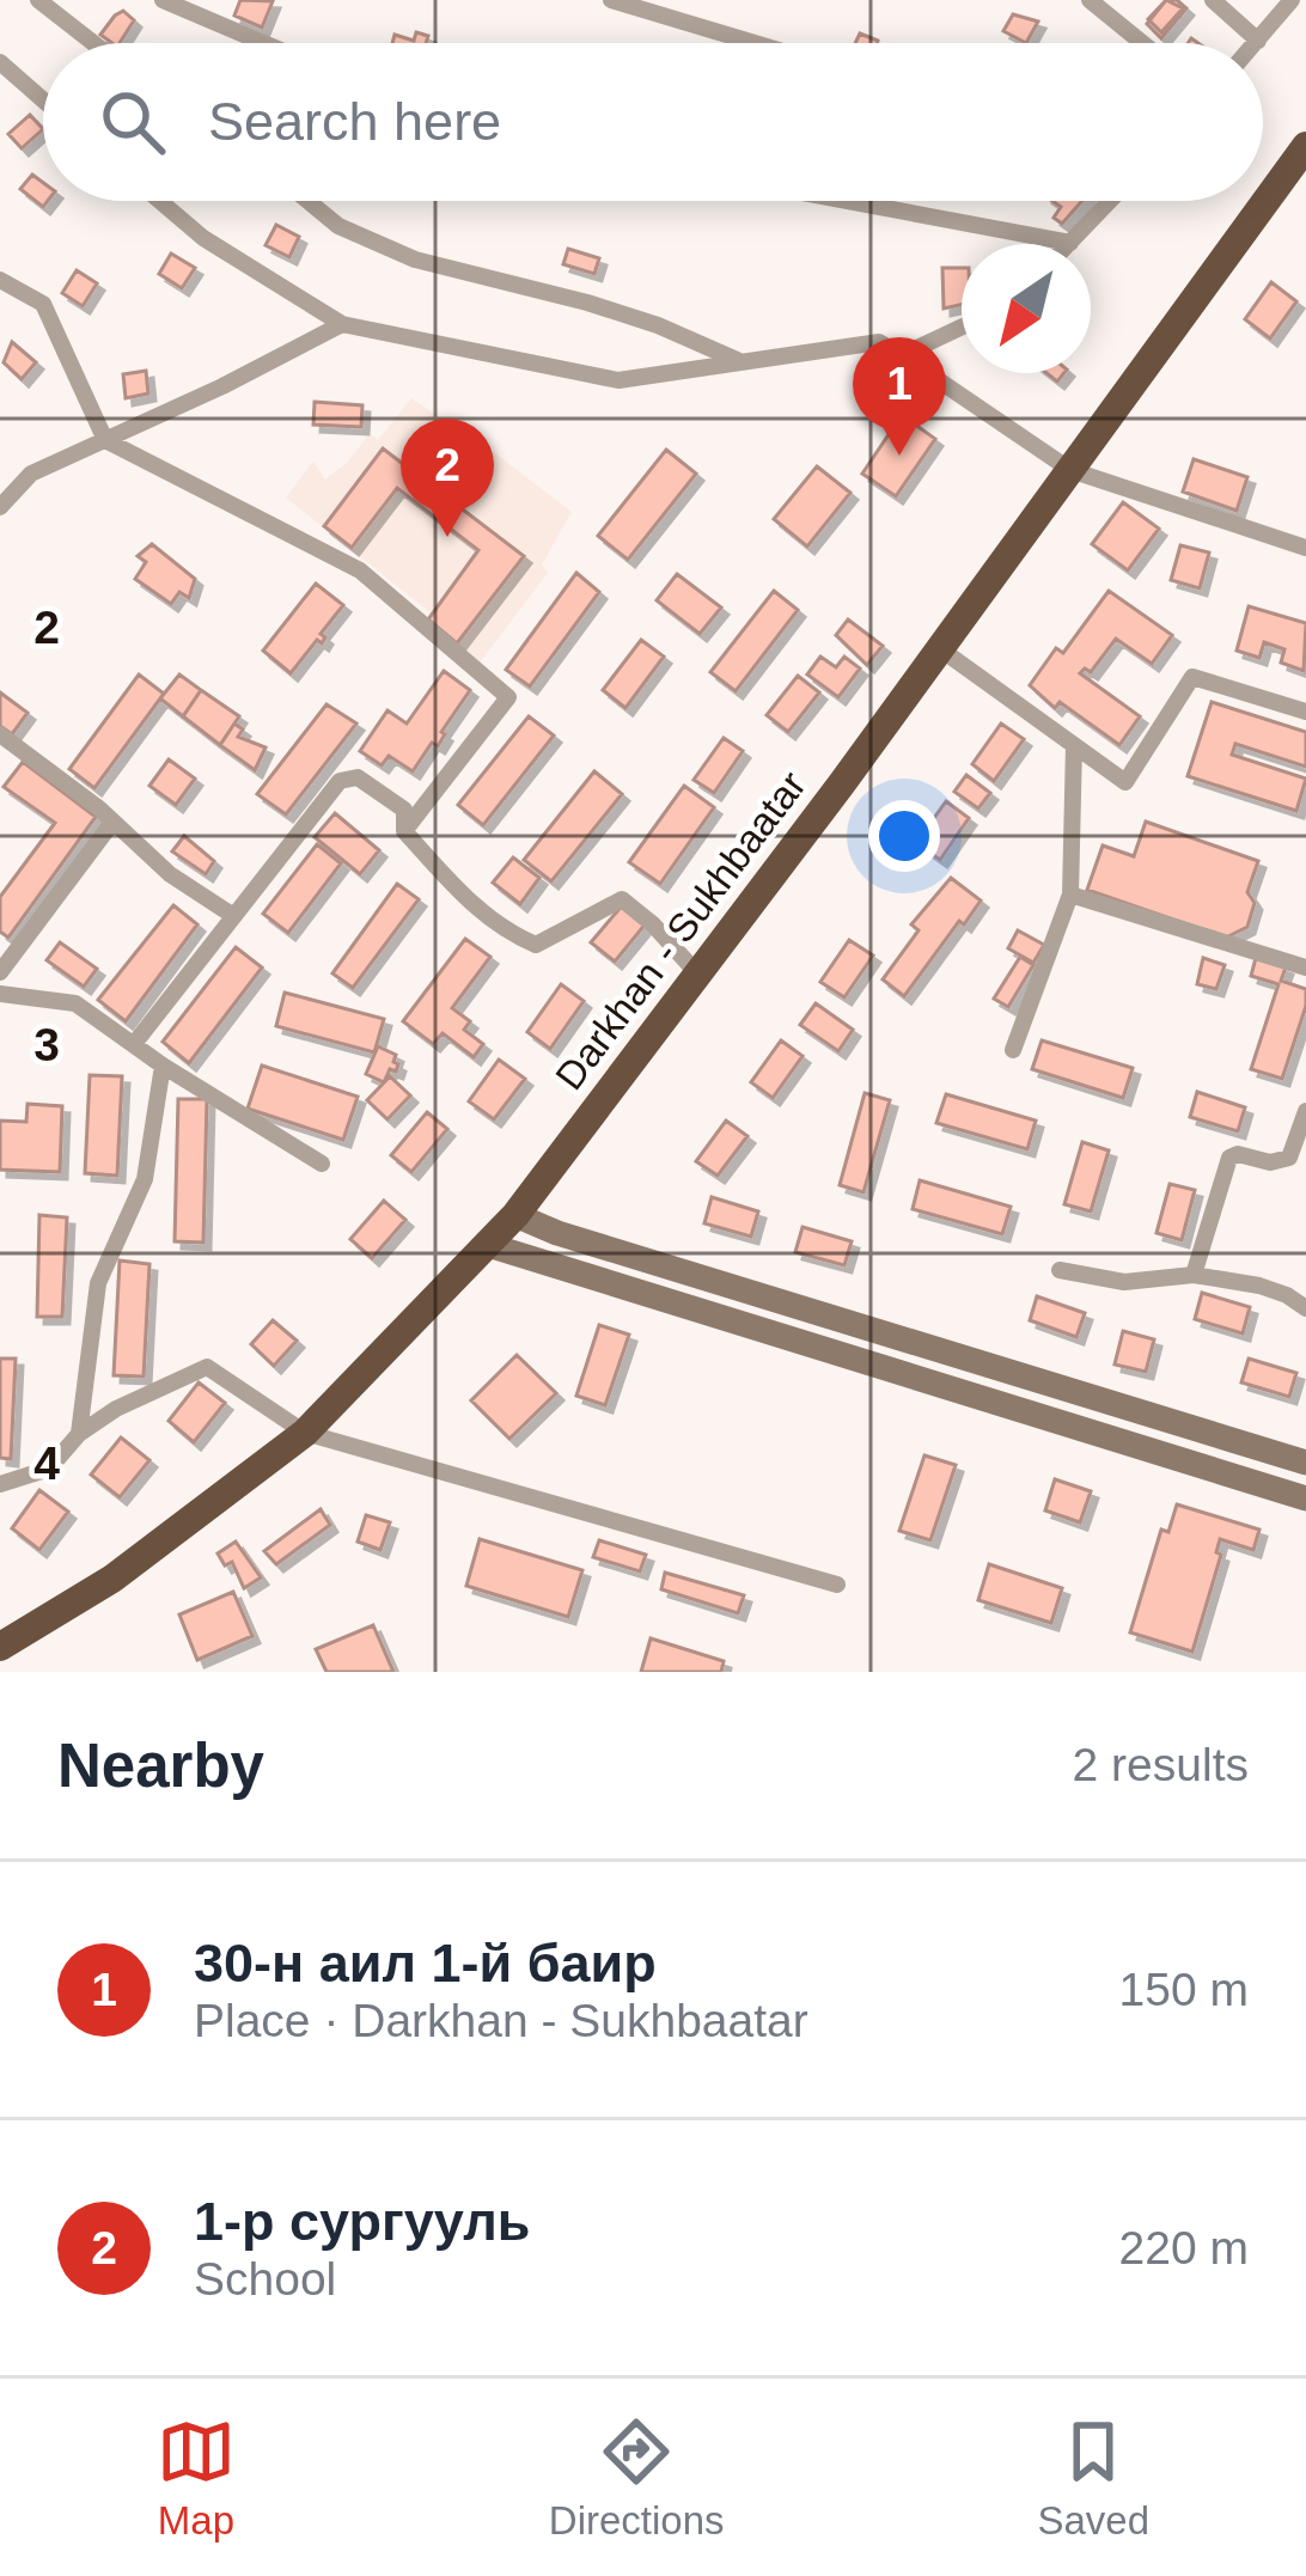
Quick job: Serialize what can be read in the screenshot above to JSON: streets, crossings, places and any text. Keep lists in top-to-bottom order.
{
  "streets": {
    "highway": ["Darkhan - Sukhbaatar"]
  },
  "north": "bottom left",
  "page": {
    "search": "Search here",
    "pins": ["1", "2"],
    "heading": ["Nearby", "2 results"],
    "list": [
      {
        "mark": "1",
        "name": "30-н аил 1-й баир",
        "note": "Place · Darkhan - Sukhbaatar",
        "value": "150 m"
      },
      {
        "mark": "2",
        "name": "1-р сургууль",
        "note": "School",
        "value": "220 m"
      }
    ],
    "nav": ["Map", "Directions", "Saved"]
  },
  "grid": {
    "rows": ["2", "3", "4"]
  }
}
